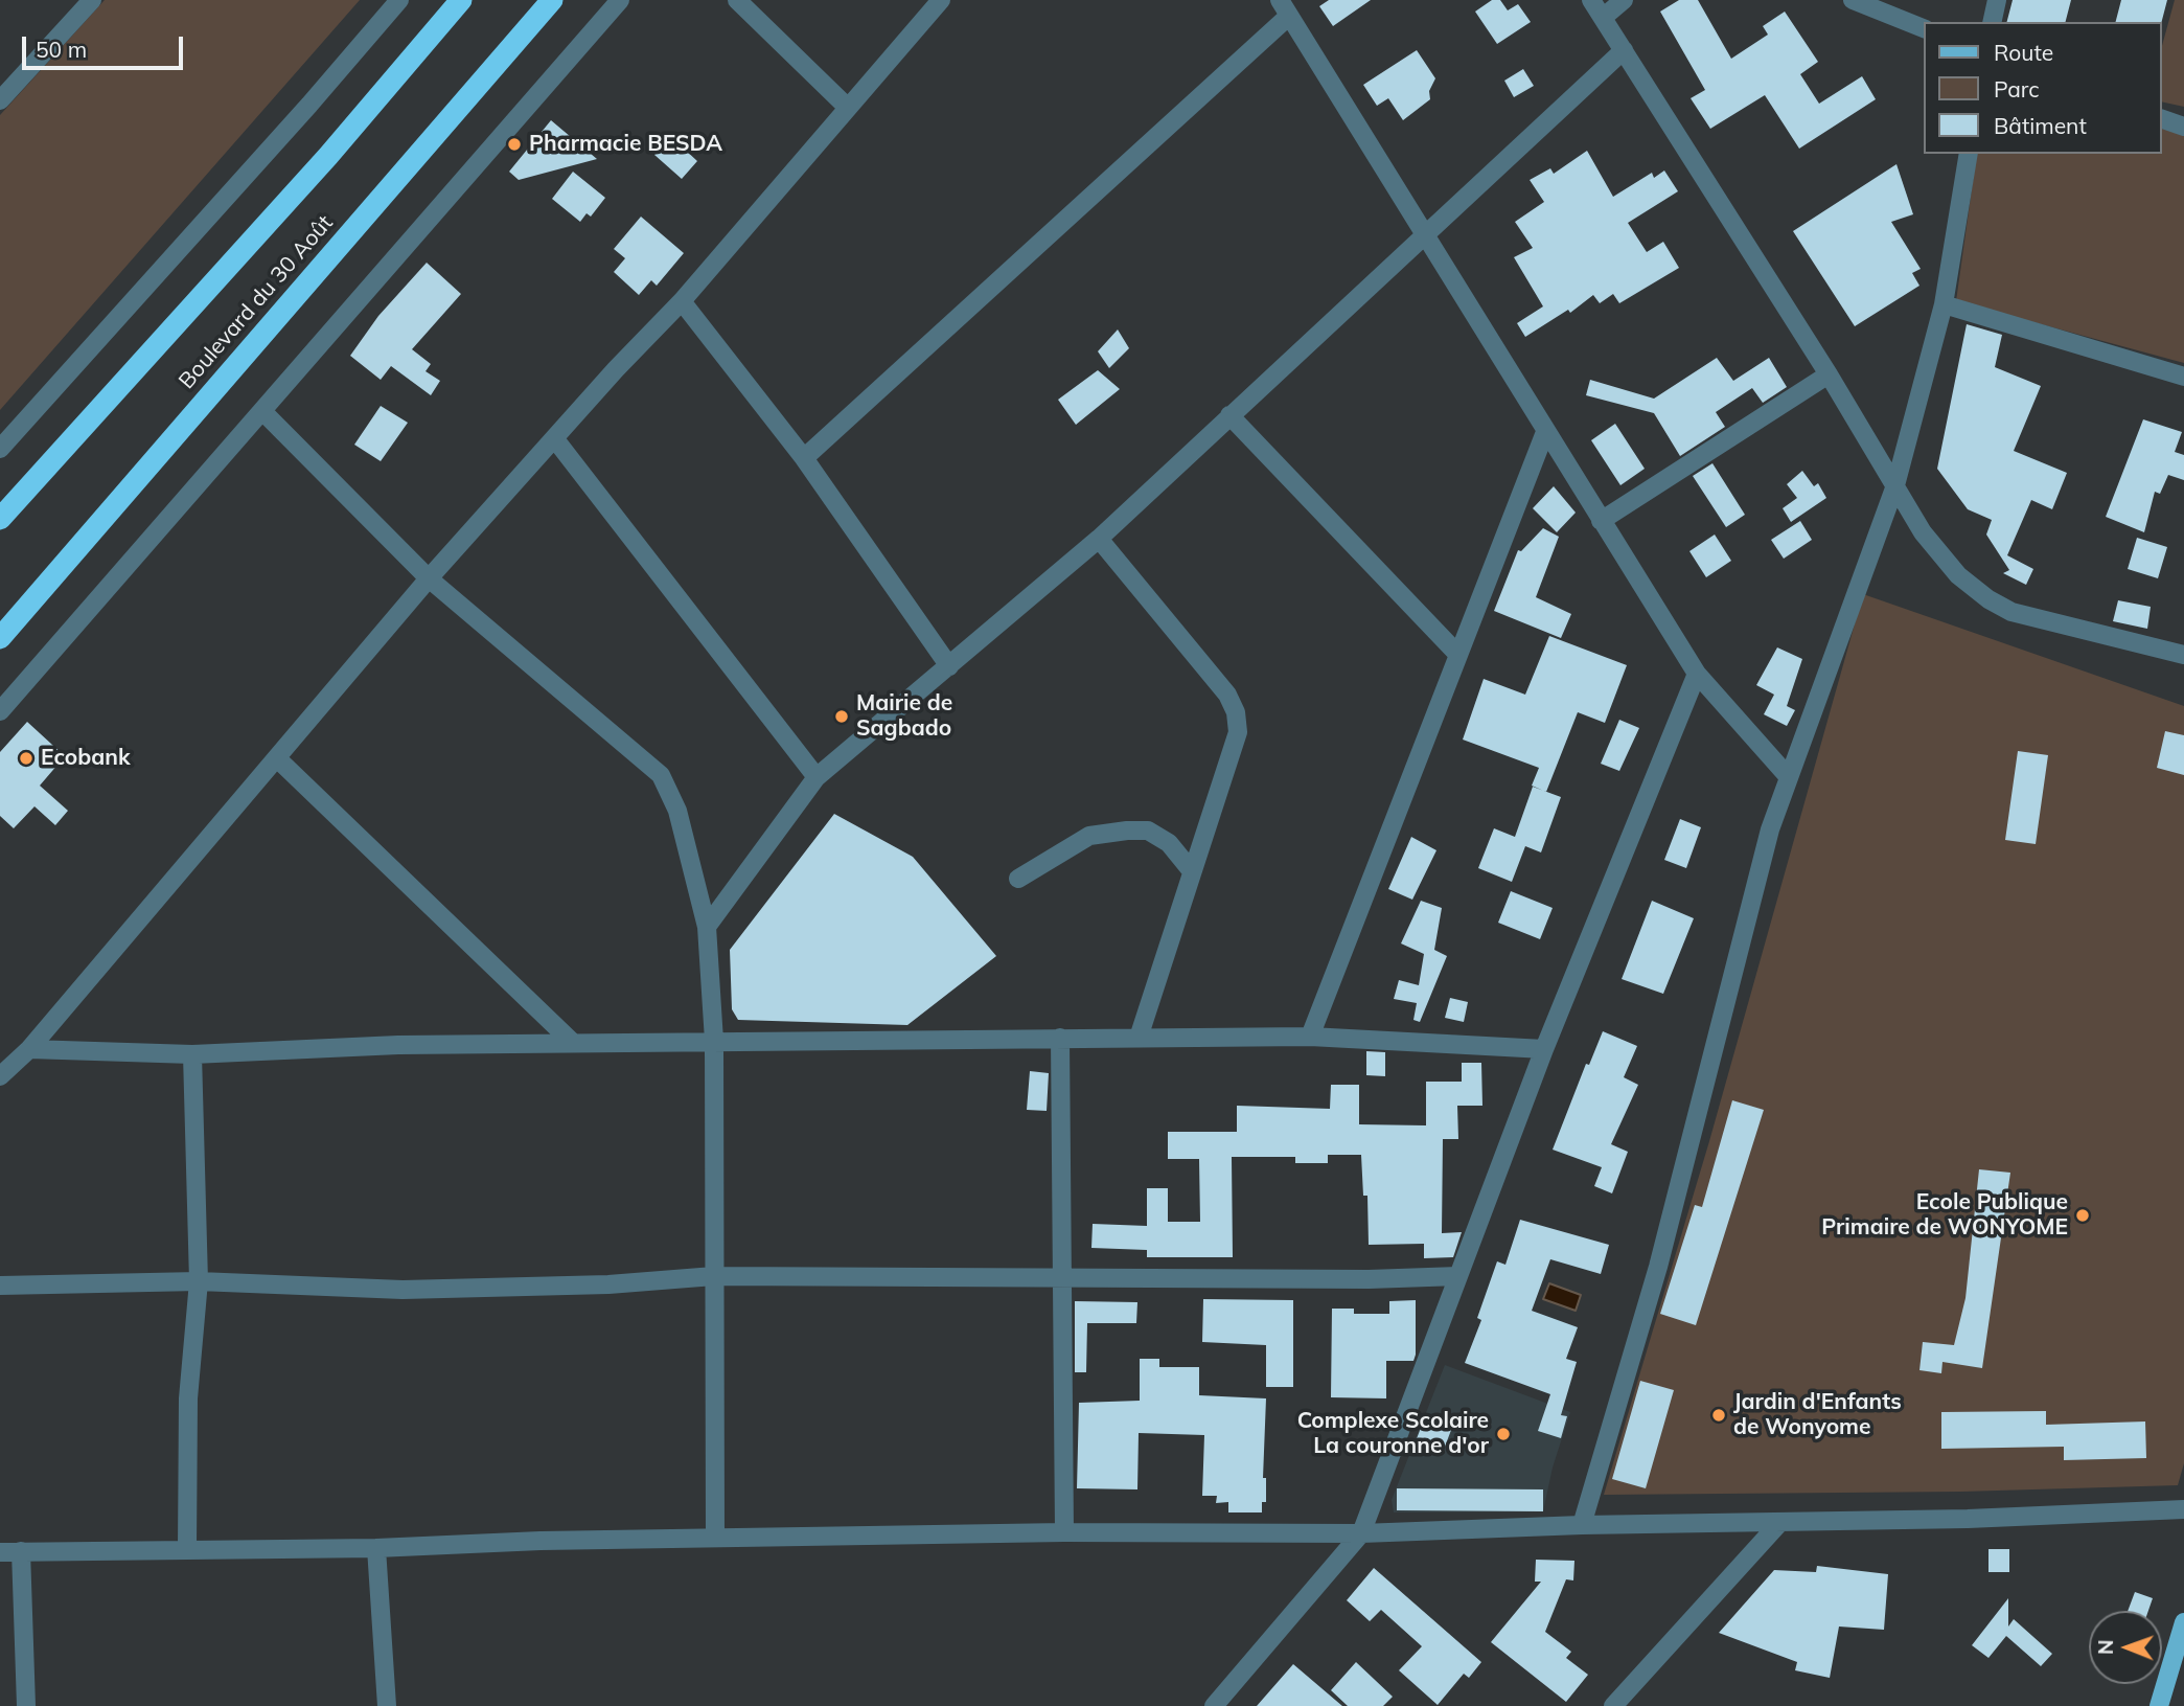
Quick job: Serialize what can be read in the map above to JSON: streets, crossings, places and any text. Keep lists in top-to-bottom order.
{
  "streets": {
    "highway": ["Boulevard du 30 Août"]
  },
  "places": [
    "Pharmacie BESDA",
    "Mairie de Sagbado",
    "Ecobank",
    "Ecole Publique Primaire de WONYOME",
    "Jardin d'Enfants de Wonyome",
    "Complexe Scolaire La couronne d'or"
  ],
  "legend": ["Route", "Parc", "Bâtiment"],
  "scale_bar": "50 m",
  "north": "left"
}
